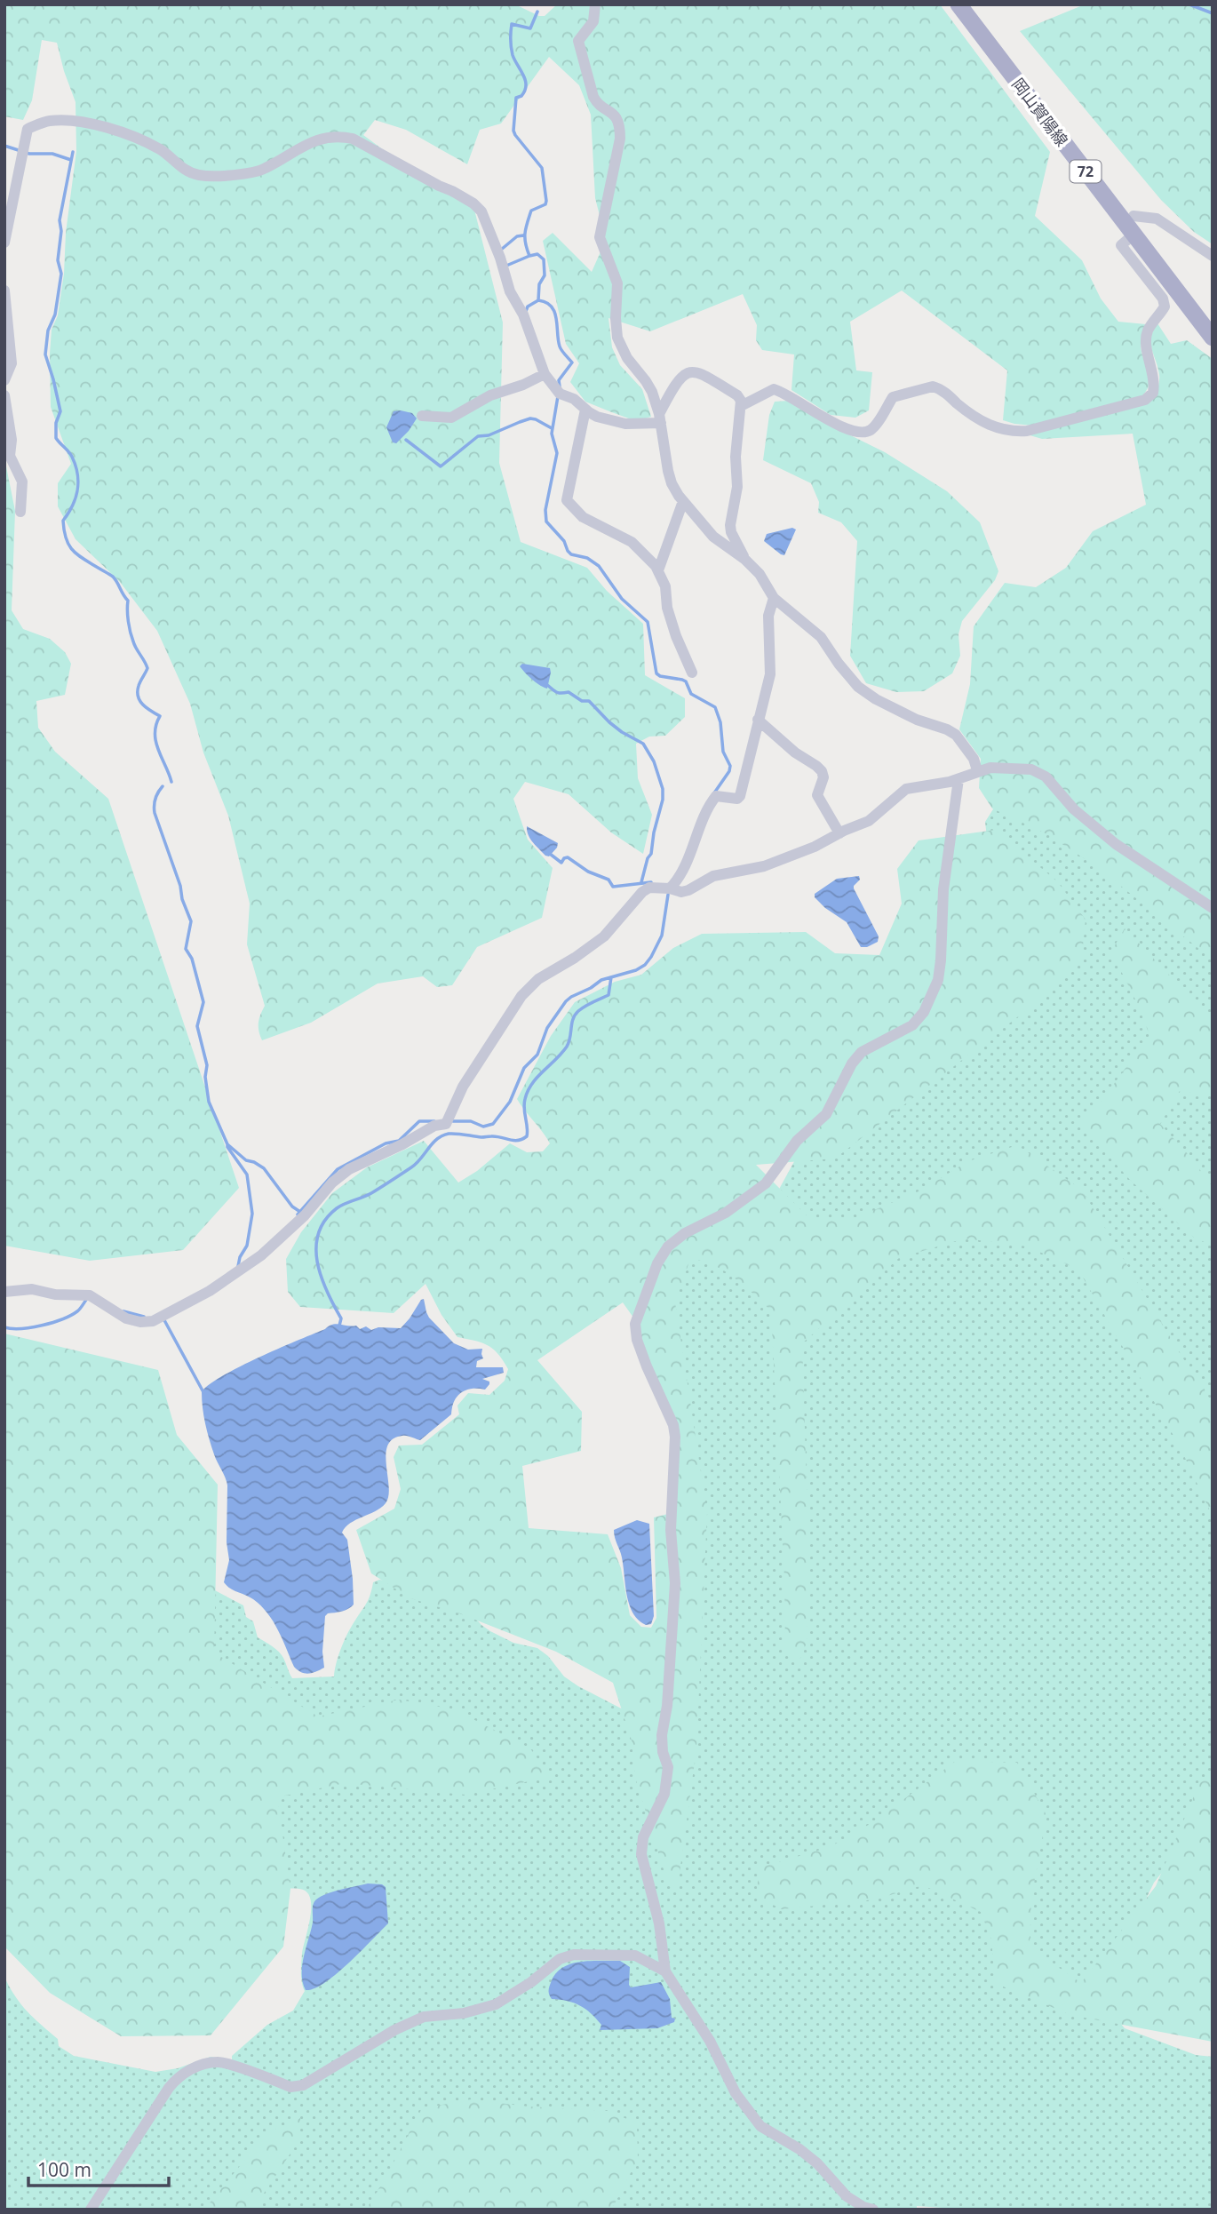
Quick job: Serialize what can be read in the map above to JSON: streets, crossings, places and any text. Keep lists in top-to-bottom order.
{
  "streets": {
    "main road": ["岡山賀陽線", "72"]
  },
  "scale_bar": "100 m"
}
